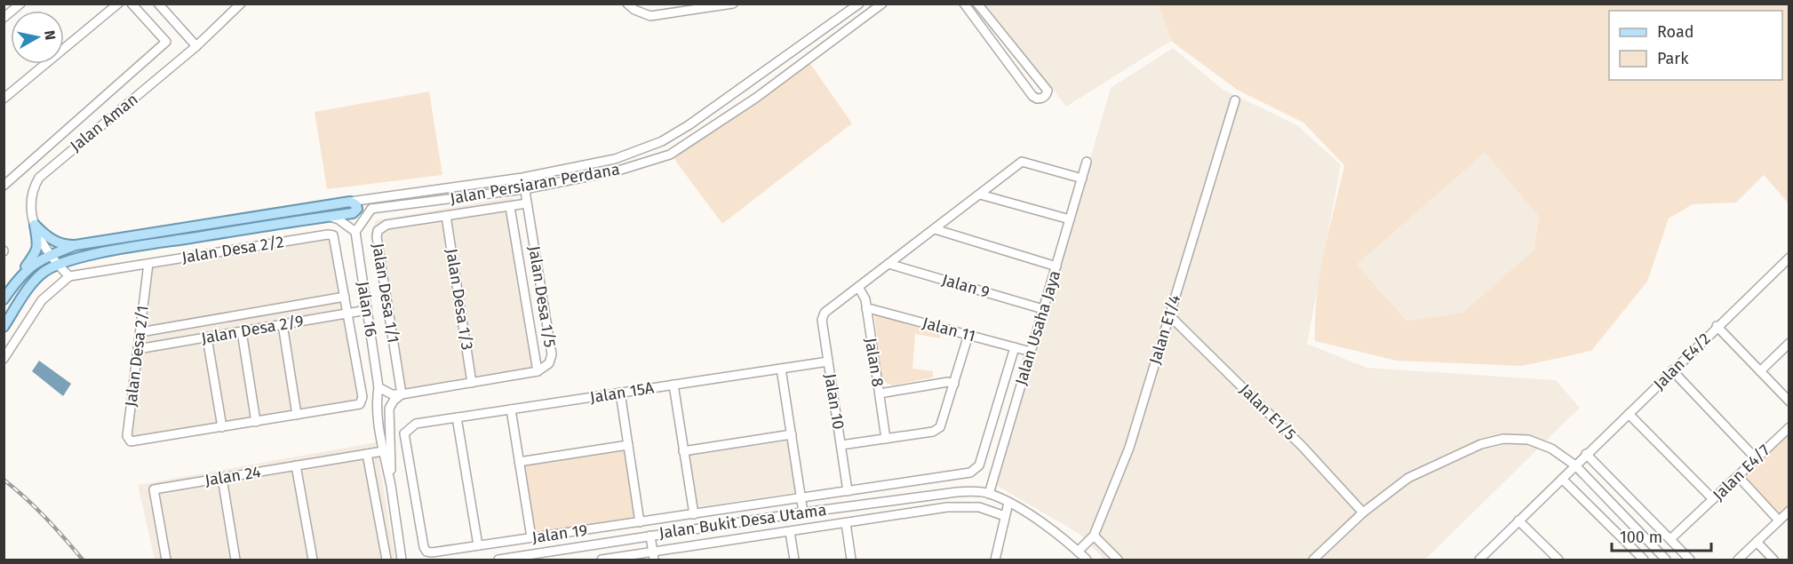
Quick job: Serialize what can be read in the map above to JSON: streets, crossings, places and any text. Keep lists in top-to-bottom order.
{
  "streets": {
    "main road": ["Jalan Persiaran Perdana"],
    "street": [
      "Jalan Aman",
      "Jalan Desa 2/2",
      "Jalan 9",
      "Jalan Desa 1/1",
      "Jalan Desa 1/5",
      "Jalan Desa 1/3",
      "Jalan 16",
      "Jalan Usaha Jaya",
      "Jalan Desa 2/9",
      "Jalan 11",
      "Jalan E1/4",
      "Jalan Desa 2/1",
      "Jalan E4/2",
      "Jalan 8",
      "Jalan 15A",
      "Jalan 10",
      "Jalan E1/5",
      "Jalan E4/7",
      "Jalan 24",
      "Jalan Bukit Desa Utama",
      "Jalan 19"
    ]
  },
  "crossings": [
    ["Jalan Aman", "Jalan Persiaran Perdana"],
    ["Jalan Persiaran Perdana", "Jalan Desa 1/5"],
    ["Jalan Desa 2/2", "Jalan Desa 2/9"],
    ["Jalan Desa 2/2", "Jalan Desa 2/1"],
    ["Jalan 9", "Jalan Usaha Jaya"],
    ["Jalan Desa 1/1", "Jalan Desa 1/3"],
    ["Jalan Desa 1/1", "Jalan 16"],
    ["Jalan 16", "Jalan Desa 2/9"],
    ["Jalan 16", "Jalan 24"],
    ["Jalan Usaha Jaya", "Jalan 11"],
    ["Jalan Usaha Jaya", "Jalan Bukit Desa Utama"],
    ["Jalan Desa 2/9", "Jalan Desa 2/1"],
    ["Jalan 11", "Jalan 8"],
    ["Jalan E1/4", "Jalan E1/5"],
    ["Jalan 8", "Jalan 10"],
    ["Jalan 15A", "Jalan 10"],
    ["Jalan 15A", "Jalan 19"]
  ],
  "legend": ["Road", "Park"],
  "scale_bar": "100 m",
  "north": "right"
}
